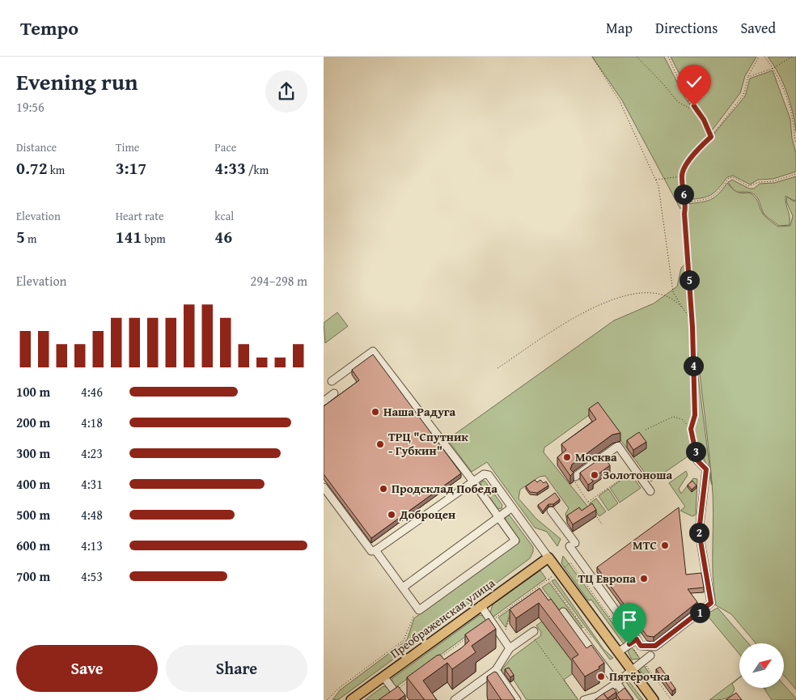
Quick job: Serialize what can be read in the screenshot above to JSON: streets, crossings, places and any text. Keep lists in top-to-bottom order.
{
  "streets": {
    "main road": ["Преображенская улица"]
  },
  "places": [
    "Наша Радуга",
    "ТРЦ \"Спутник - Губкин\"",
    "Москва",
    "Золотоноша",
    "Продсклад Победа",
    "Доброцен",
    "МТС",
    "ТЦ Европа",
    "Пятёрочка"
  ],
  "north": "top right",
  "page": {
    "header": "Tempo",
    "nav": ["Map", "Directions", "Saved"],
    "heading": ["Evening run", "19:56"],
    "stats": [
      ["Distance", "0.72 km"],
      ["Time", "3:17"],
      ["Pace", "4:33 /km"],
      ["Elevation", "5 m"],
      ["Heart rate", "141 bpm"],
      ["kcal", "46"]
    ],
    "pins": [
      "6",
      "5",
      "4",
      "3",
      "2",
      "1"
    ],
    "chart": ["Elevation", "294–298 m"],
    "list": [
      {
        "name": "100 m",
        "note": "4:46"
      },
      {
        "name": "200 m",
        "note": "4:18"
      },
      {
        "name": "300 m",
        "note": "4:23"
      },
      {
        "name": "400 m",
        "note": "4:31"
      },
      {
        "name": "500 m",
        "note": "4:48"
      },
      {
        "name": "600 m",
        "note": "4:13"
      },
      {
        "name": "700 m",
        "note": "4:53"
      }
    ],
    "buttons": ["Save", "Share"]
  }
}
